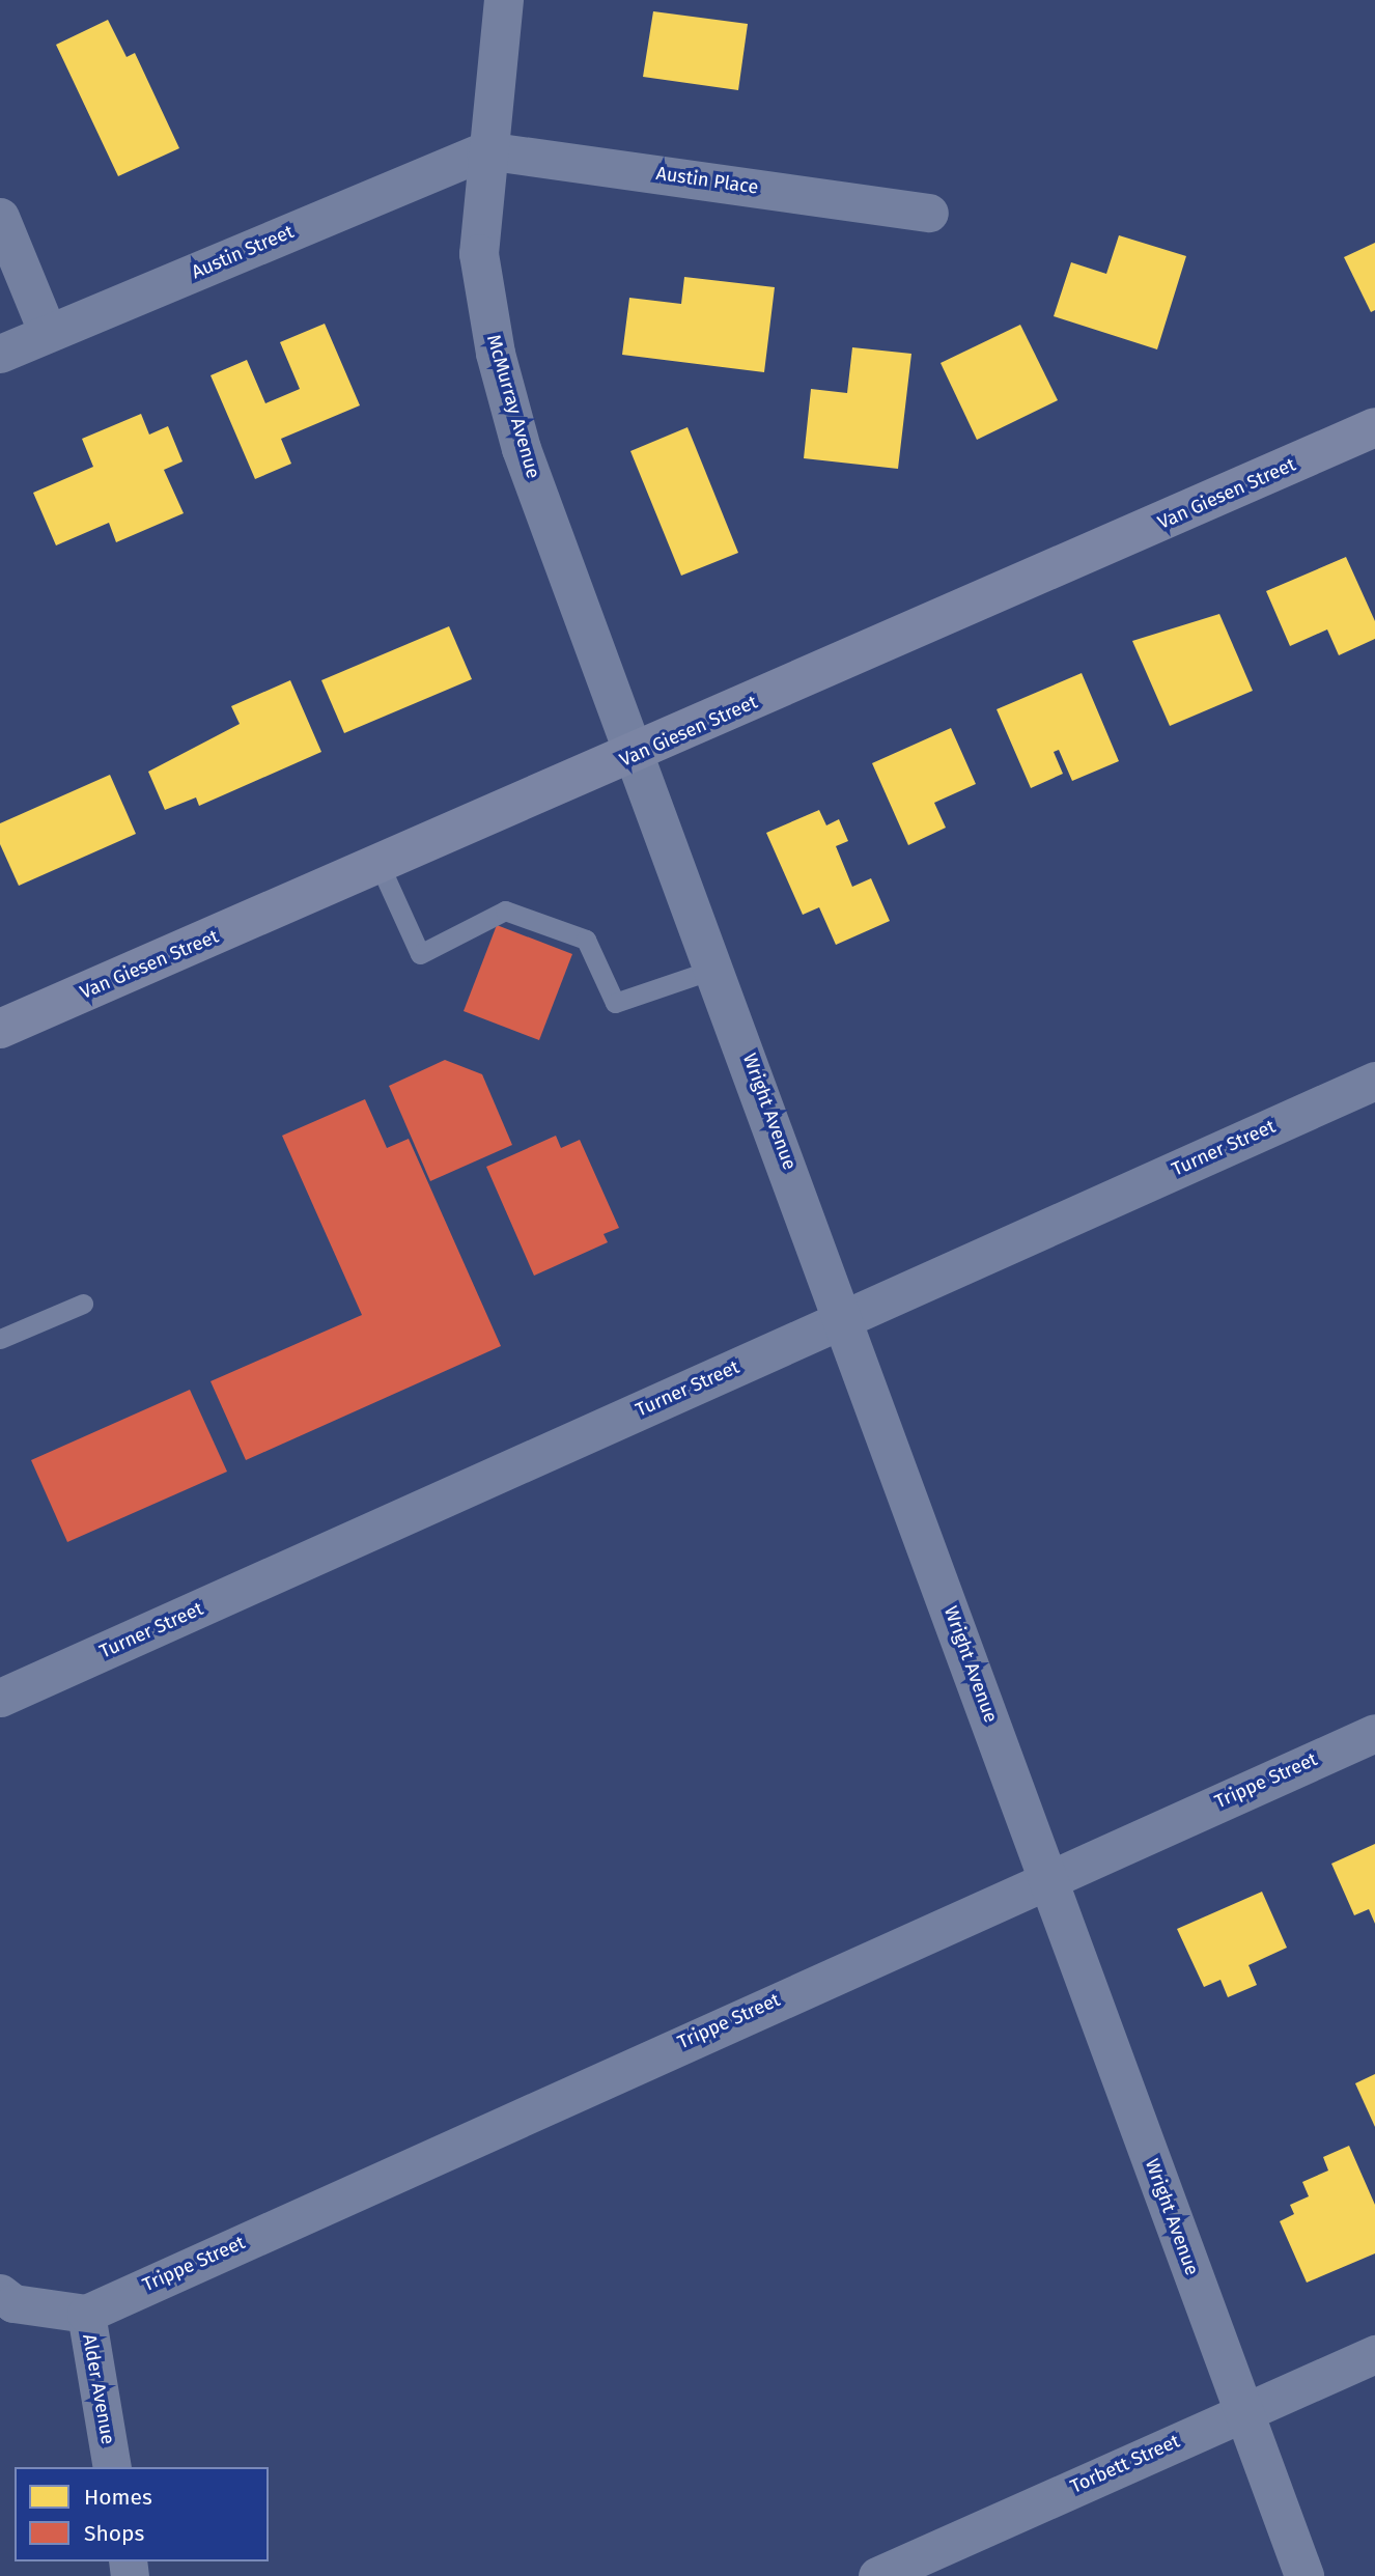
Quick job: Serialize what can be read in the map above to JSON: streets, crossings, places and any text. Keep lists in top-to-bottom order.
{
  "streets": {
    "main road": ["Van Giesen Street"],
    "street": [
      "Austin Place",
      "Austin Street",
      "McMurray Avenue",
      "Wright Avenue",
      "Turner Street",
      "Trippe Street",
      "Alder Avenue",
      "Torbett Street"
    ]
  },
  "crossings": [
    ["Austin Place", "Austin Street"],
    ["Austin Place", "McMurray Avenue"],
    ["Austin Street", "McMurray Avenue"],
    ["McMurray Avenue", "Van Giesen Street"],
    ["McMurray Avenue", "Wright Avenue"],
    ["Van Giesen Street", "Wright Avenue"],
    ["Wright Avenue", "Turner Street"],
    ["Wright Avenue", "Trippe Street"],
    ["Wright Avenue", "Torbett Street"],
    ["Trippe Street", "Alder Avenue"]
  ],
  "legend": ["Homes", "Shops"]
}
